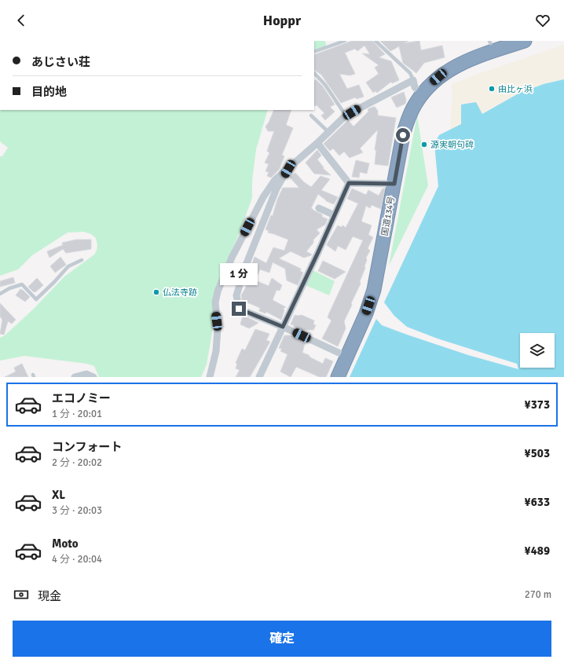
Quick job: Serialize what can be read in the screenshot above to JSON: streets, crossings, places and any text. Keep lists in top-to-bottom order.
{
  "streets": {
    "highway": ["国道134号"]
  },
  "places": ["由比ヶ浜", "源実朝句碑", "仏法寺跡"],
  "page": {
    "header": "Hoppr",
    "banner": ["あじさい荘", "目的地"],
    "bubble": "1 分",
    "list": [
      {
        "name": "エコノミー",
        "note": "1 分 · 20:01",
        "value": "¥373"
      },
      {
        "name": "コンフォート",
        "note": "2 分 · 20:02",
        "value": "¥503"
      },
      {
        "name": "XL",
        "note": "3 分 · 20:03",
        "value": "¥633"
      },
      {
        "name": "Moto",
        "note": "4 分 · 20:04",
        "value": "¥489"
      }
    ],
    "pay": ["現金", "270 m"],
    "buttons": "確定"
  }
}
